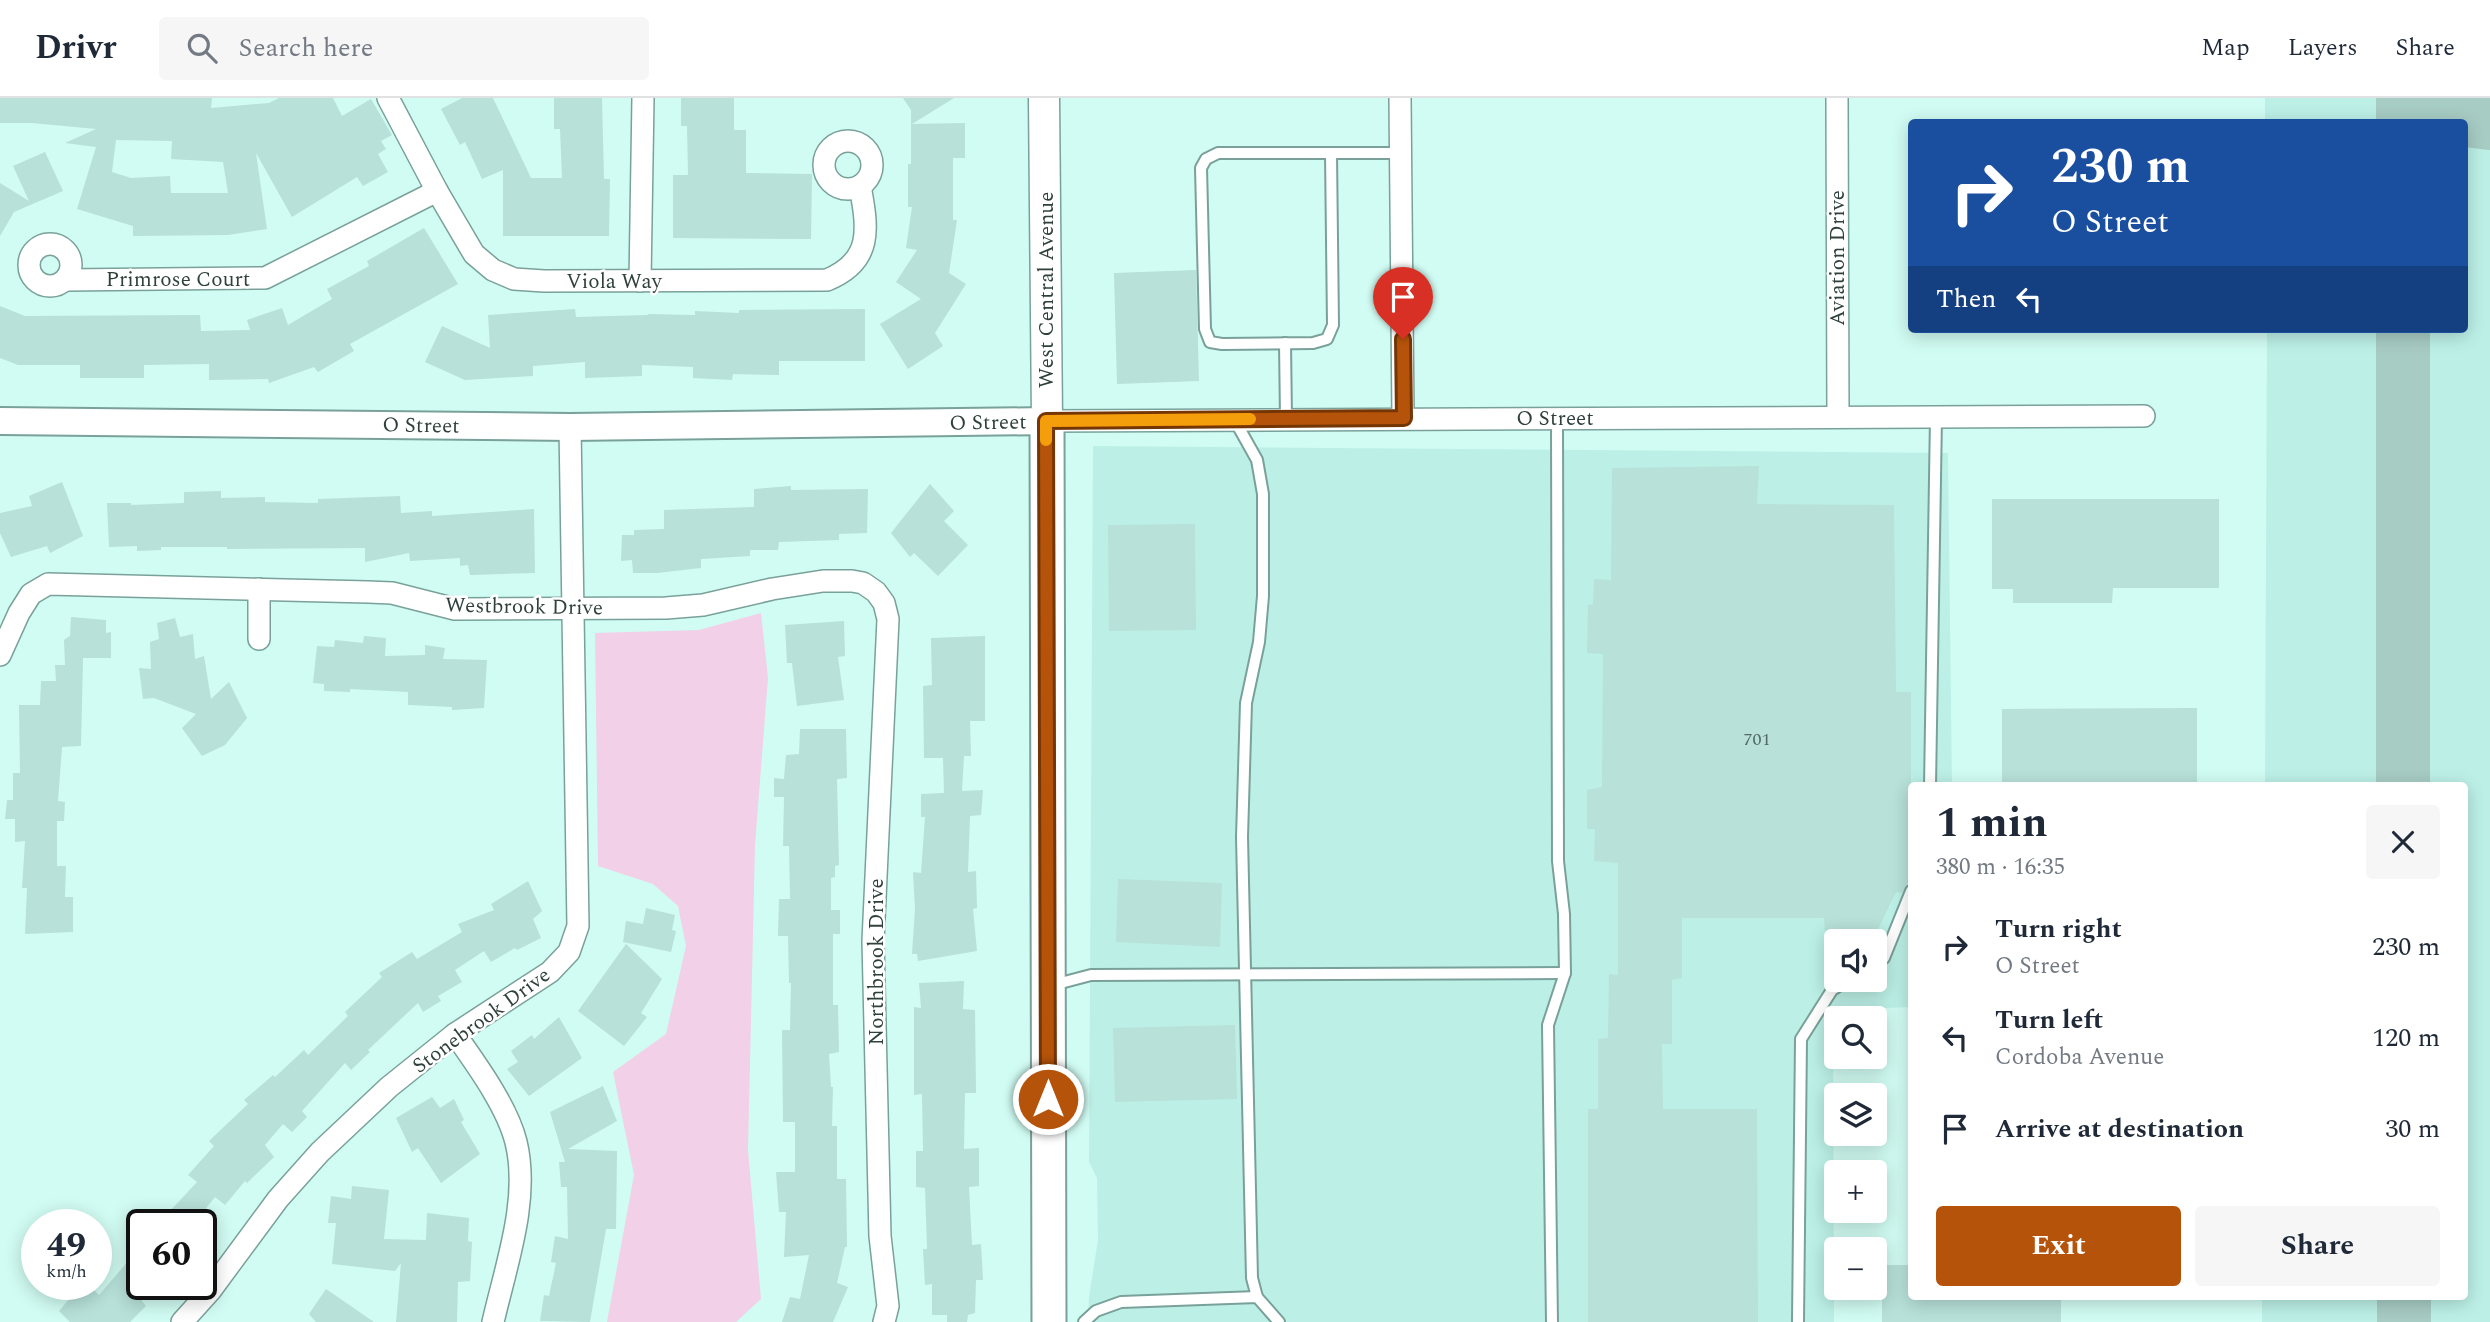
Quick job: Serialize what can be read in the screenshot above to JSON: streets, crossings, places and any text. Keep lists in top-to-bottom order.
{
  "streets": {
    "main road": ["West Central Avenue"],
    "street": [
      "Aviation Drive",
      "Primrose Court",
      "Viola Way",
      "O Street",
      "Westbrook Drive",
      "Northbrook Drive",
      "Stonebrook Drive"
    ]
  },
  "crossings": [
    ["Aviation Drive", "O Street"],
    ["Primrose Court", "Viola Way"],
    ["West Central Avenue", "O Street"],
    ["O Street", "Stonebrook Drive"],
    ["Westbrook Drive", "Northbrook Drive"],
    ["Westbrook Drive", "Stonebrook Drive"]
  ],
  "house_numbers": ["701"],
  "page": {
    "header": "Drivr",
    "search": "Search here",
    "nav": ["Map", "Layers", "Share"],
    "turn": ["230 m", "O Street"],
    "then": "Then",
    "heading": ["1 min", "380 m · 16:35"],
    "list": [
      {
        "name": "Turn right",
        "note": "O Street",
        "value": "230 m"
      },
      {
        "name": "Turn left",
        "note": "Cordoba Avenue",
        "value": "120 m"
      },
      {
        "name": "Arrive at destination",
        "value": "30 m"
      }
    ],
    "map_buttons": ["+", "−"],
    "buttons": ["Exit", "Share"],
    "speed": "49 km/h",
    "limit": "60"
  }
}
